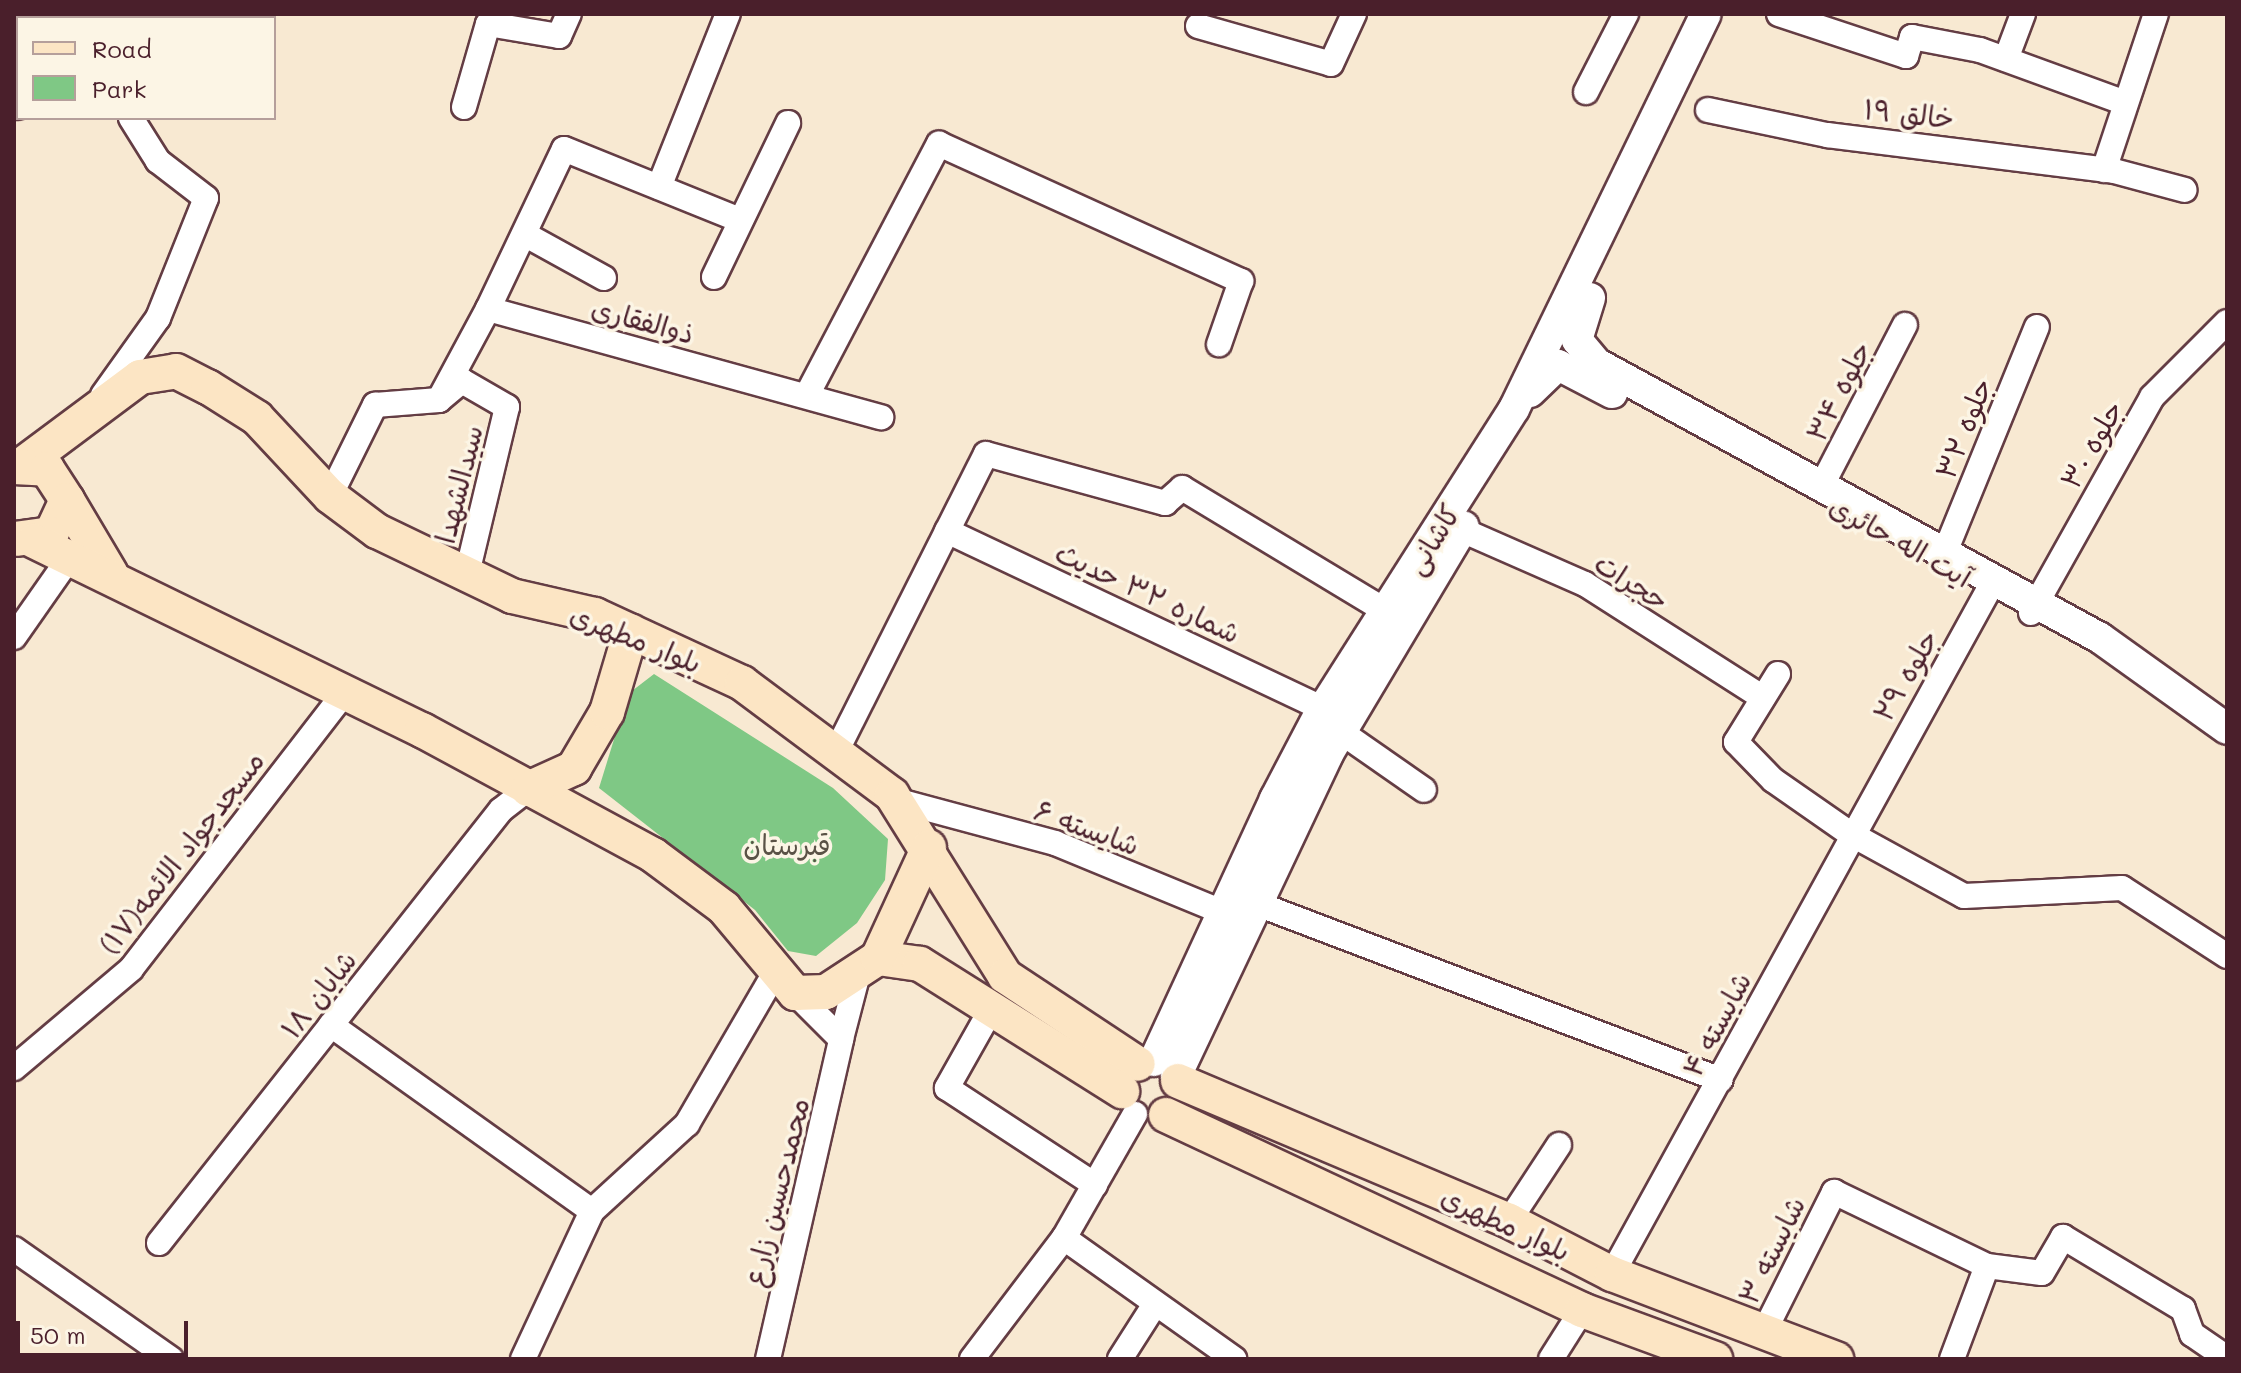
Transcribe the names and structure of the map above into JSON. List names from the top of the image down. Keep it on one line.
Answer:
{"streets":{"main road":["بلوار مطهری"],"street":["خالق ۱۹","ذوالفقاری","جلوه ۳۴","جلوه ۳۲","جلوه ۳۰","سیدالشهدا","کاشانی","آیت اله حائری","حجرات","شماره ۳۲ حدیث","جلوه ۲۹","شایسته ۶","مسجدجواد الائمه(۱۷)","شایان ۱۸","شایسته ۴","محمدحسین زارع","شایسته ۳"]},"crossings":[["جلوه ۳۴","آیت اله حائری"],["جلوه ۳۲","آیت اله حائری"],["جلوه ۳۰","آیت اله حائری"],["سیدالشهدا","بلوار مطهری"],["کاشانی","آیت اله حائری"],["کاشانی","حجرات"],["کاشانی","شماره ۳۲ حدیث"],["کاشانی","بلوار مطهری"],["کاشانی","شایسته ۶"],["آیت اله حائری","جلوه ۲۹"],["بلوار مطهری","شایسته ۶"],["بلوار مطهری","شایسته ۴"],["بلوار مطهری","محمدحسین زارع"],["بلوار مطهری","شایسته ۳"],["جلوه ۲۹","شایسته ۴"]],"parks":["قبرستان"],"legend":["Road","Park"],"scale_bar":"50 m"}
